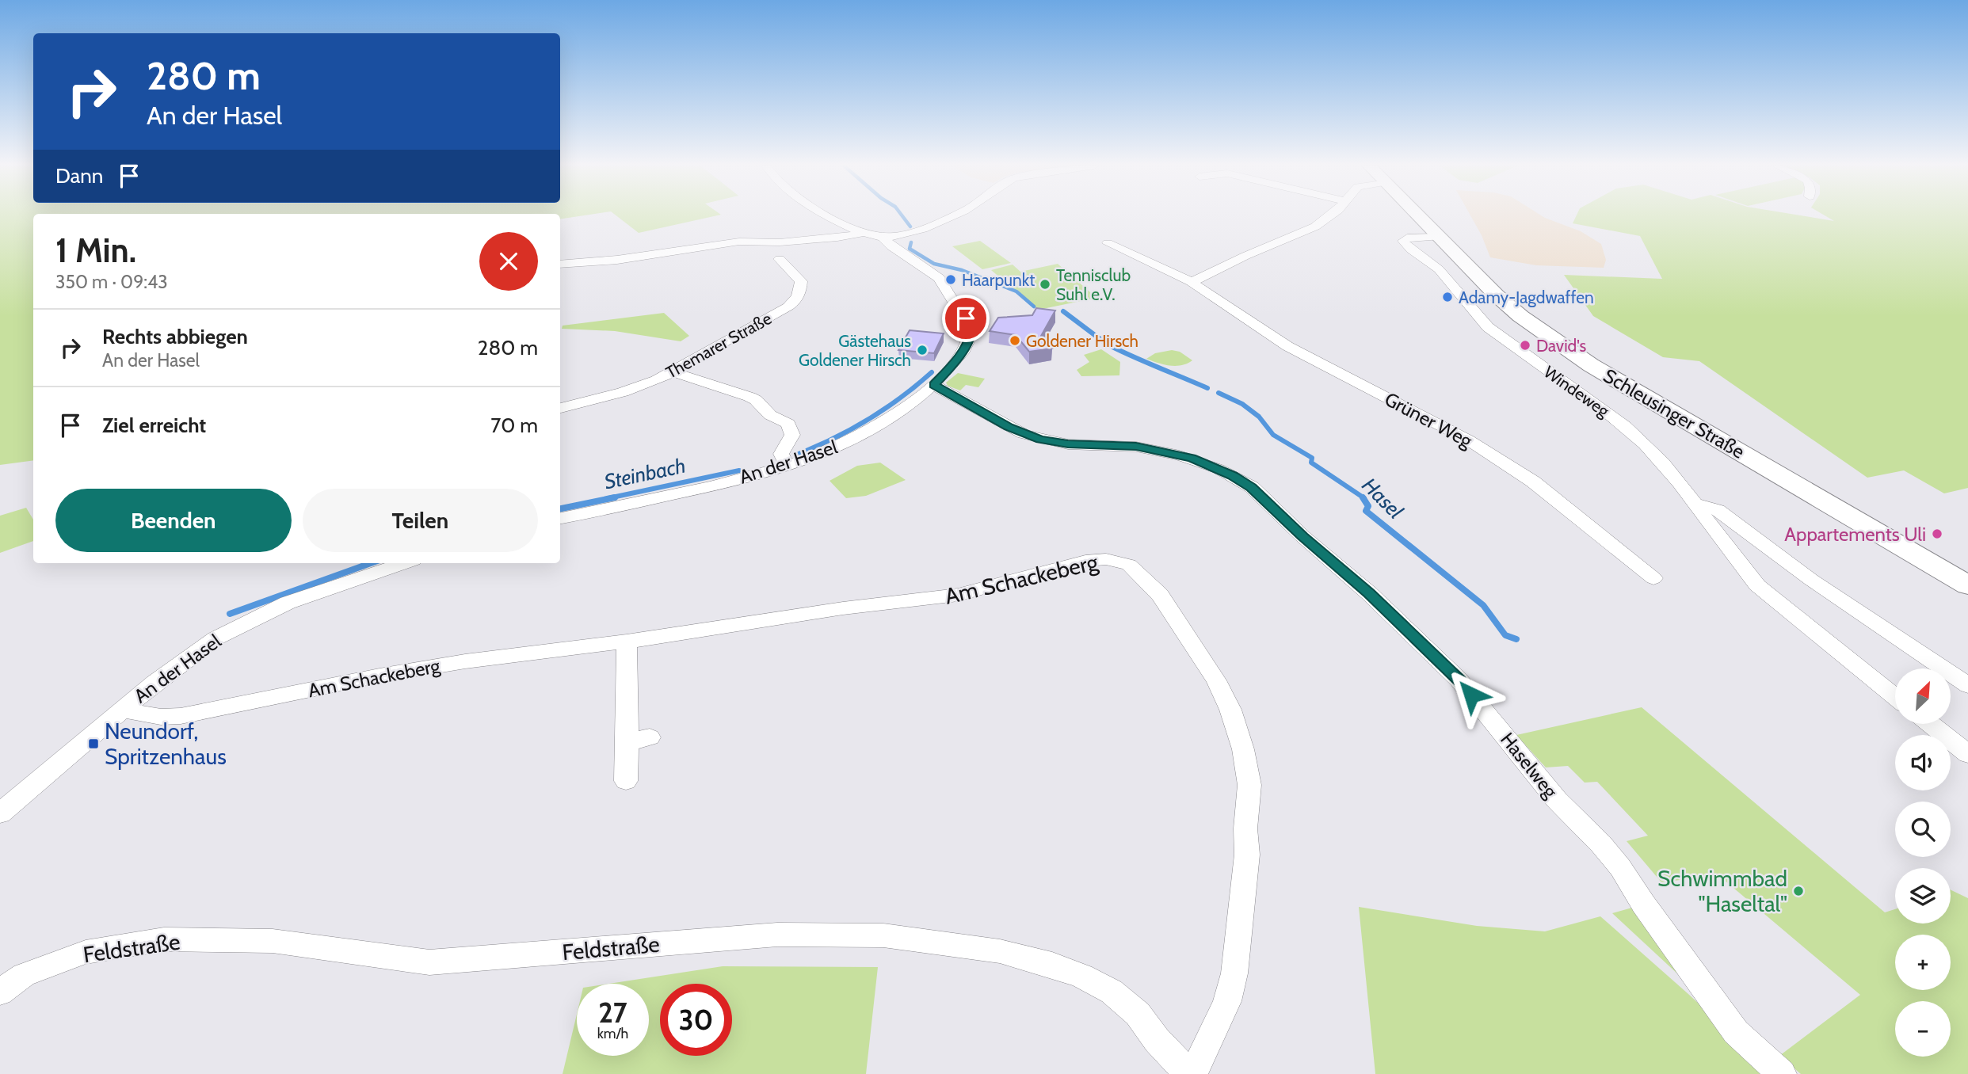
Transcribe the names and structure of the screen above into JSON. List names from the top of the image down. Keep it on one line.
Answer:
{"streets":{"main road":["Schleusinger Straße"],"street":["Themarer Straße","Windeweg","Grüner Weg","An der Hasel","Am Schackeberg","Haselweg","Feldstraße"]},"crossings":[["Windeweg","Schleusinger Straße"],["An der Hasel","Am Schackeberg"],["An der Hasel","Haselweg"],["Am Schackeberg","Feldstraße"]],"water":["Steinbach","Hasel"],"places":{"other":["Haarpunkt","Tennisclub Suhl e.V.","Adamy-Jagdwaffen","Goldener Hirsch","David's","Gästehaus Goldener Hirsch","Appartements Uli","Schwimmbad \"Haseltal\""],"transit":["Neundorf, Spritzenhaus"]},"north":"top right","page":{"turn":["280 m","An der Hasel"],"then":"Dann","heading":["1 Min.","350 m · 09:43"],"list":[{"name":"Rechts abbiegen","note":"An der Hasel","value":"280 m"},{"name":"Ziel erreicht","value":"70 m"}],"buttons":["Beenden","Teilen"],"map_buttons":["+","−"],"speed":"27 km/h","limit":"30"}}
